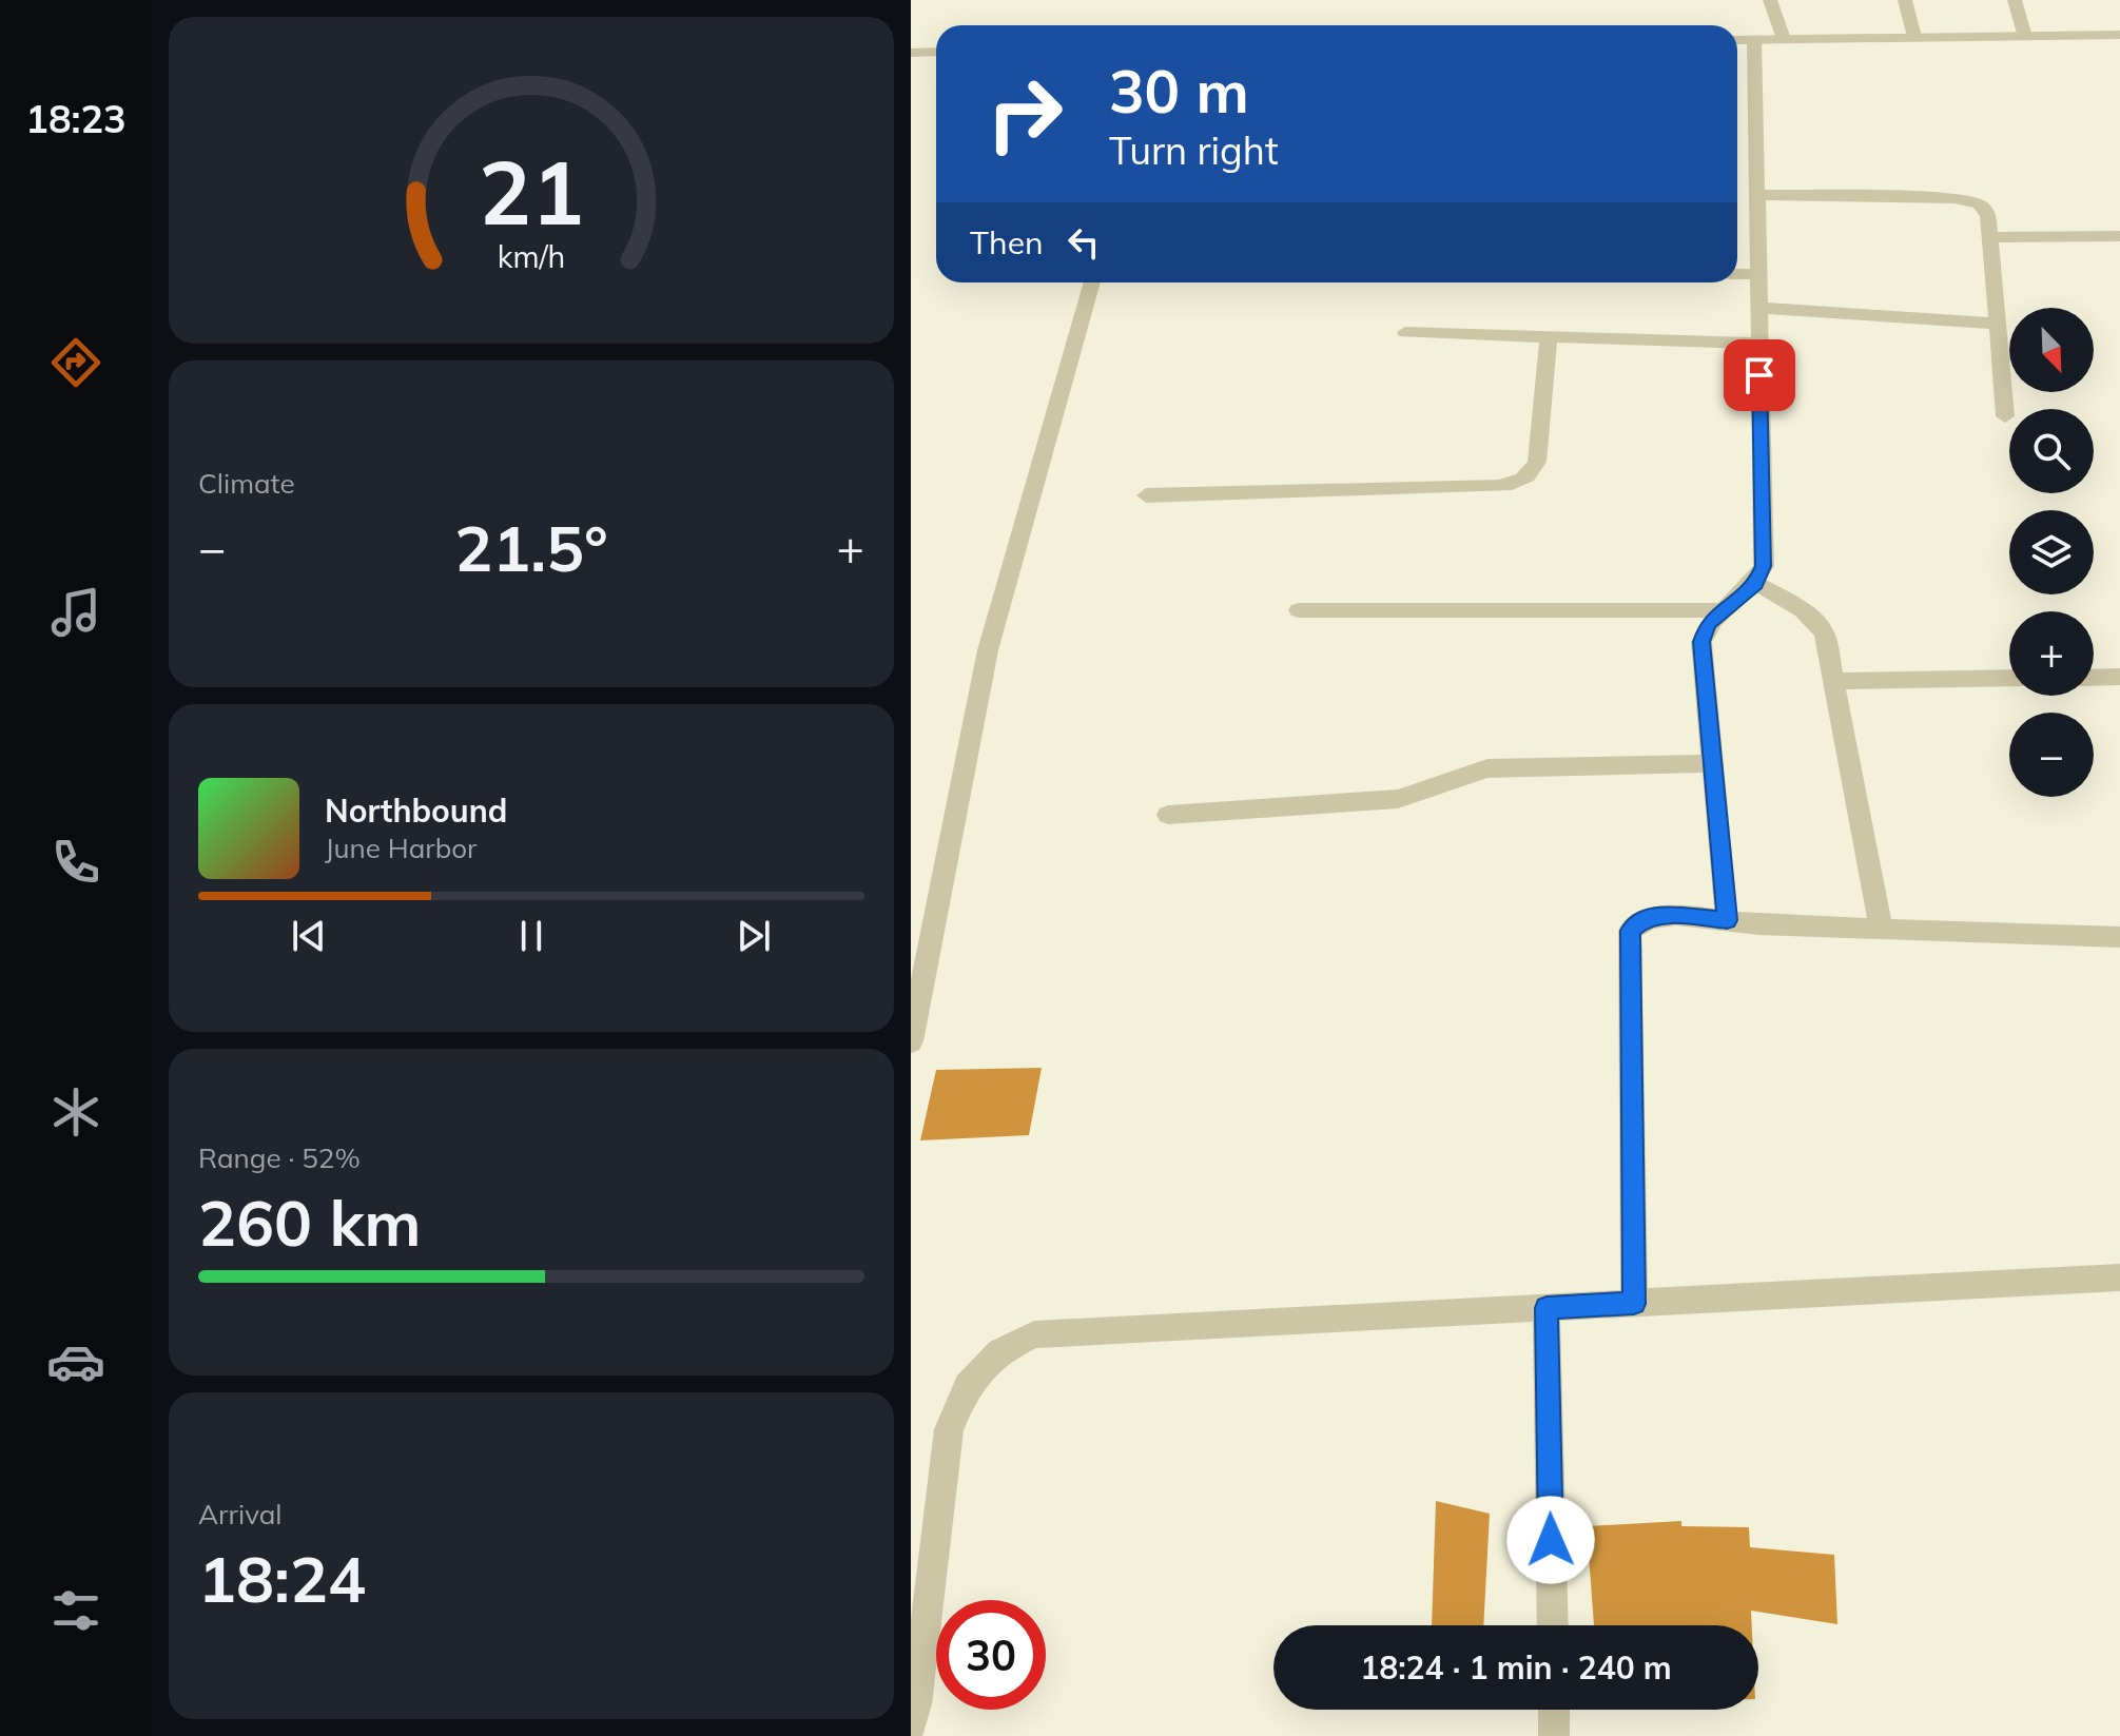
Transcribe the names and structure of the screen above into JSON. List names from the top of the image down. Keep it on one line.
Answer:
{"north":"bottom right","page":{"tabs":"18:23","turn":["30 m","Turn right"],"then":"Then","map_buttons":["+","−"],"tile":["Climate",["Range · 52%","260 km"],["Arrival","18:24"]],"heat":["−","21.5°","+"],"song":["Northbound","June Harbor"],"limit":"30","trip":"18:24 · 1 min · 240 m","gauge":["21","km/h"]}}
